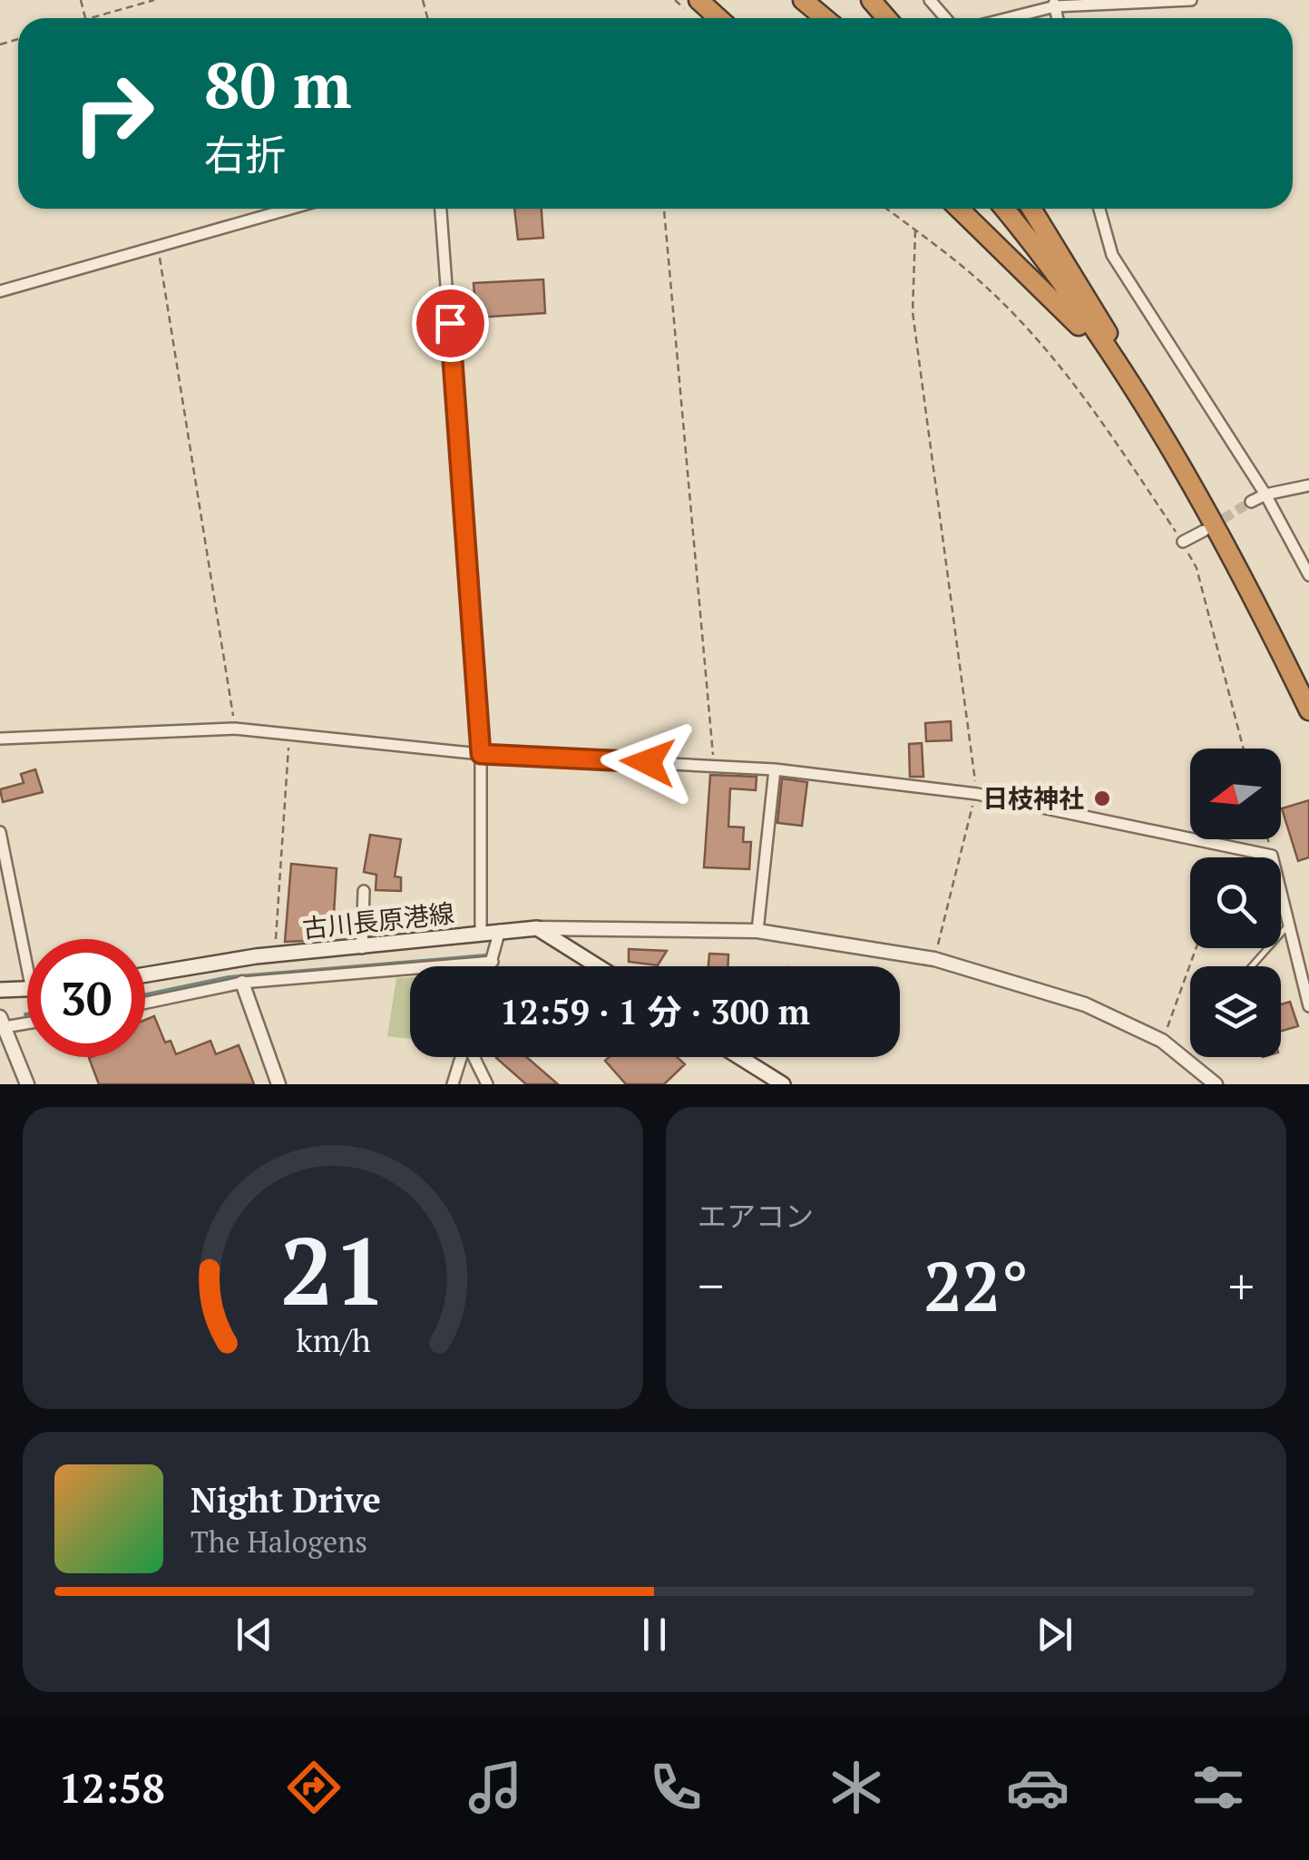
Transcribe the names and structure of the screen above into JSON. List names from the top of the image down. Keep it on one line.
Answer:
{"streets":{"main road":["古川長原港線"]},"places":["日枝神社"],"north":"left","page":{"turn":["80 m","右折"],"limit":"30","trip":"12:59 · 1 分 · 300 m","tile":"エアコン","heat":["−","22°","+"],"song":["Night Drive","The Halogens"],"tabs":"12:58","gauge":["21","km/h"]}}
